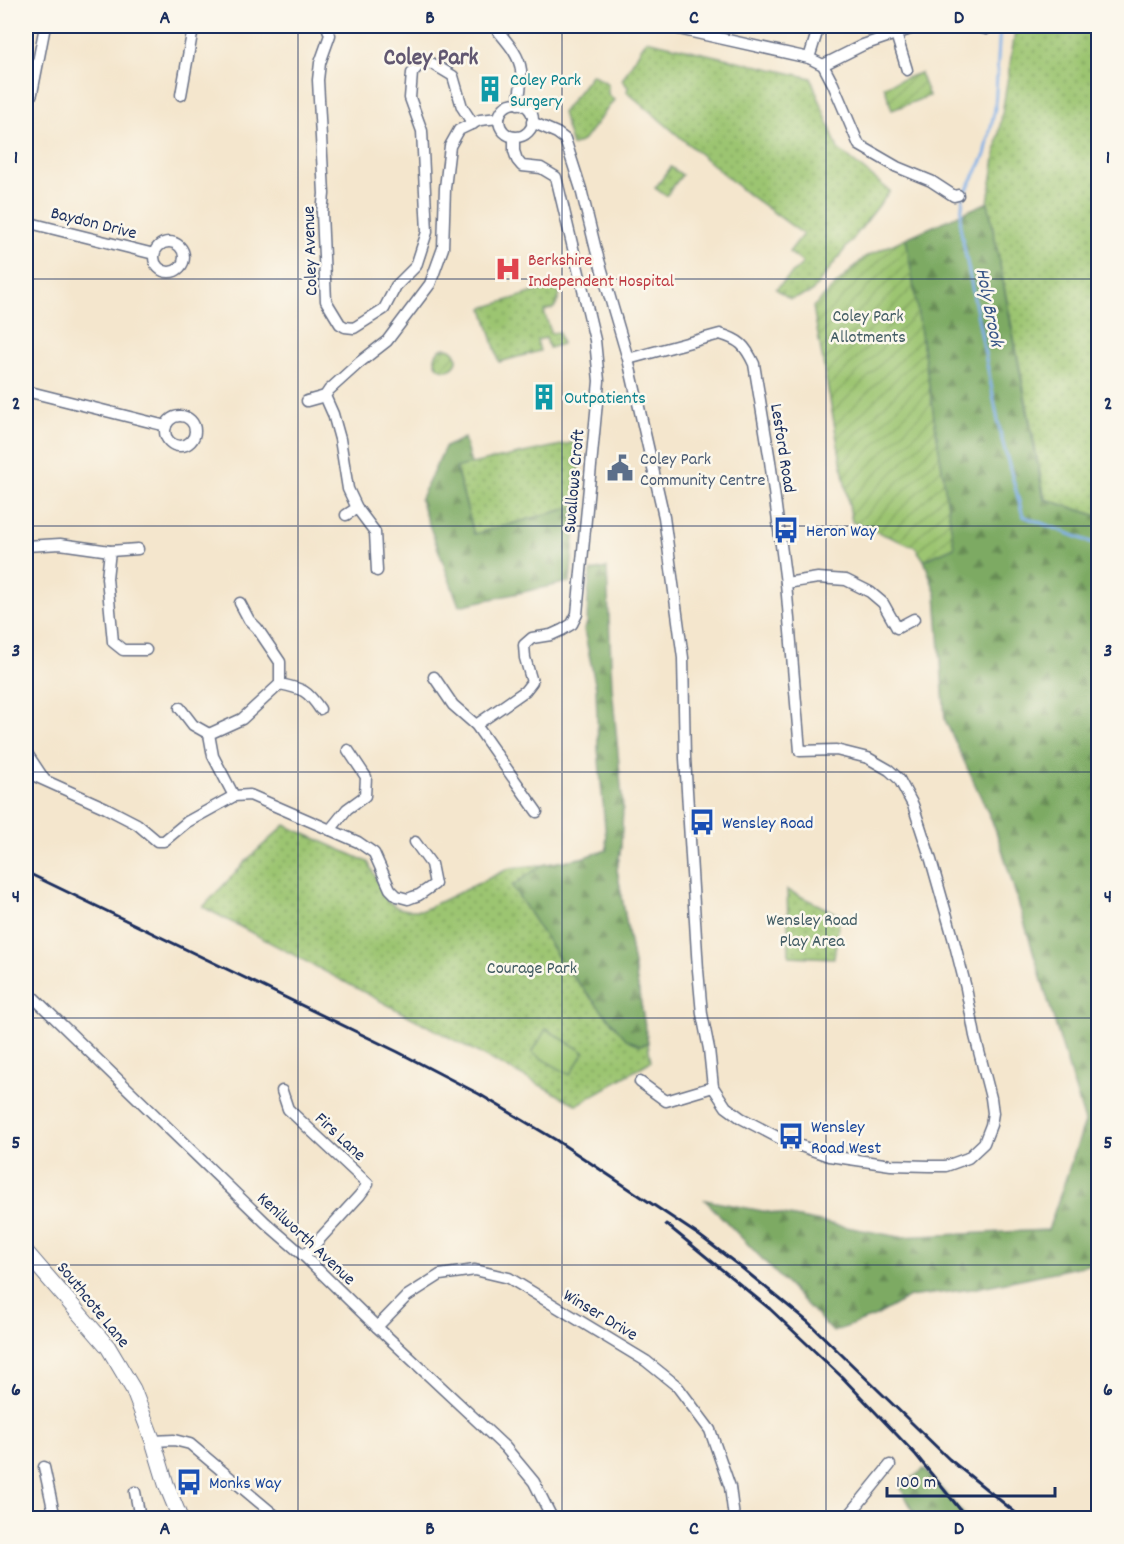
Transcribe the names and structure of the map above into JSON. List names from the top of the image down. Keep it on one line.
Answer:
{"streets":{"street":["Baydon Drive","Coley Avenue","Lesford Road","Swallows Croft","Firs Lane","Kenilworth Avenue","Southcote Lane","Winser Drive"]},"crossings":[["Firs Lane","Kenilworth Avenue"],["Kenilworth Avenue","Winser Drive"]],"districts":["Coley Park"],"water":["Holy Brook"],"parks":["Coley Park Allotments","Wensley Road Play Area","Courage Park"],"places":{"building":["Coley Park Surgery","Outpatients"],"hospital":["Berkshire Independent Hospital"],"public building":["Coley Park Community Centre"],"bus stop":["Heron Way","Wensley Road","Wensley Road West","Monks Way"]},"scale_bar":"100 m","grid":{"columns":["A","B","C","D"],"rows":["1","2","3","4","5","6"]}}
